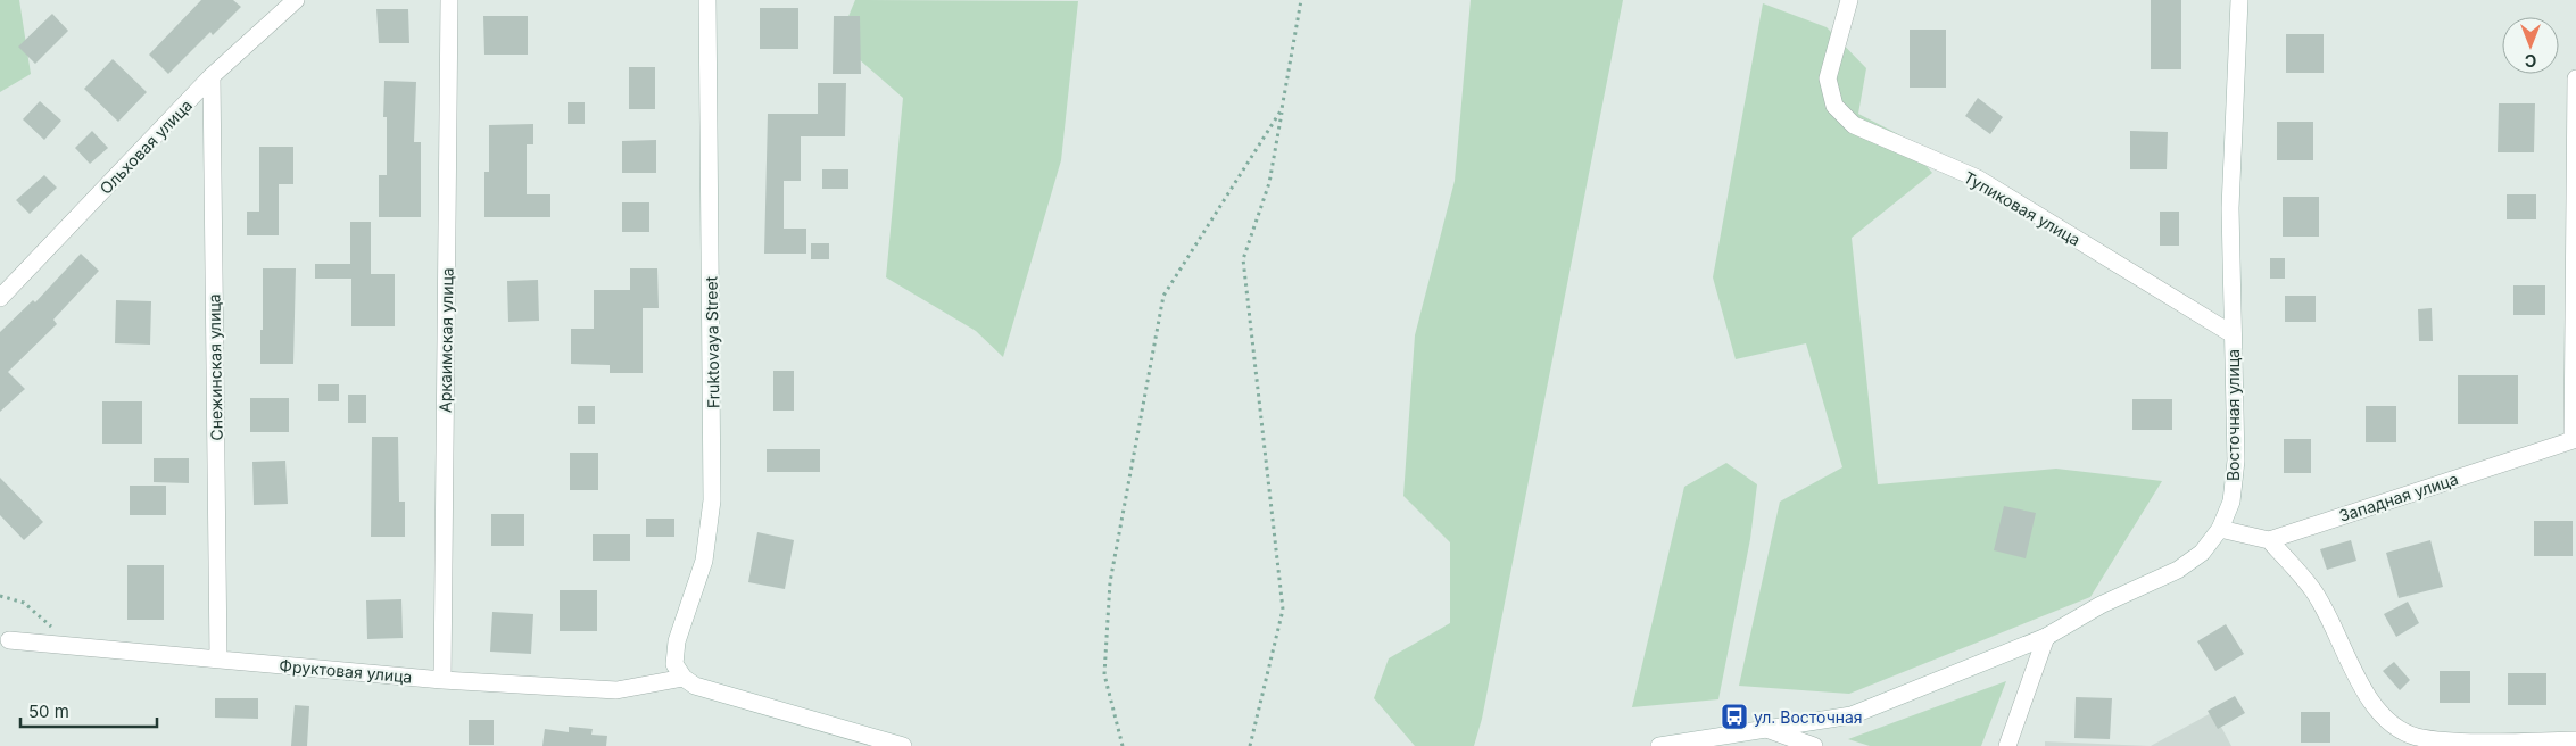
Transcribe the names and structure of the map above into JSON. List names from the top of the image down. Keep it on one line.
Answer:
{"streets":{"street":["Ольховая улица","Тупиковая улица","Аркаимская улица","Fruktovaya Street","Снежинская улица","Восточная улица","Западная улица","Фруктовая улица"]},"crossings":[["Ольховая улица","Снежинская улица"],["Тупиковая улица","Восточная улица"],["Аркаимская улица","Фруктовая улица"],["Fruktovaya Street","Фруктовая улица"],["Снежинская улица","Фруктовая улица"]],"places":{"bus stop":["ул. Восточная"]},"scale_bar":"50 m","north":"bottom"}
